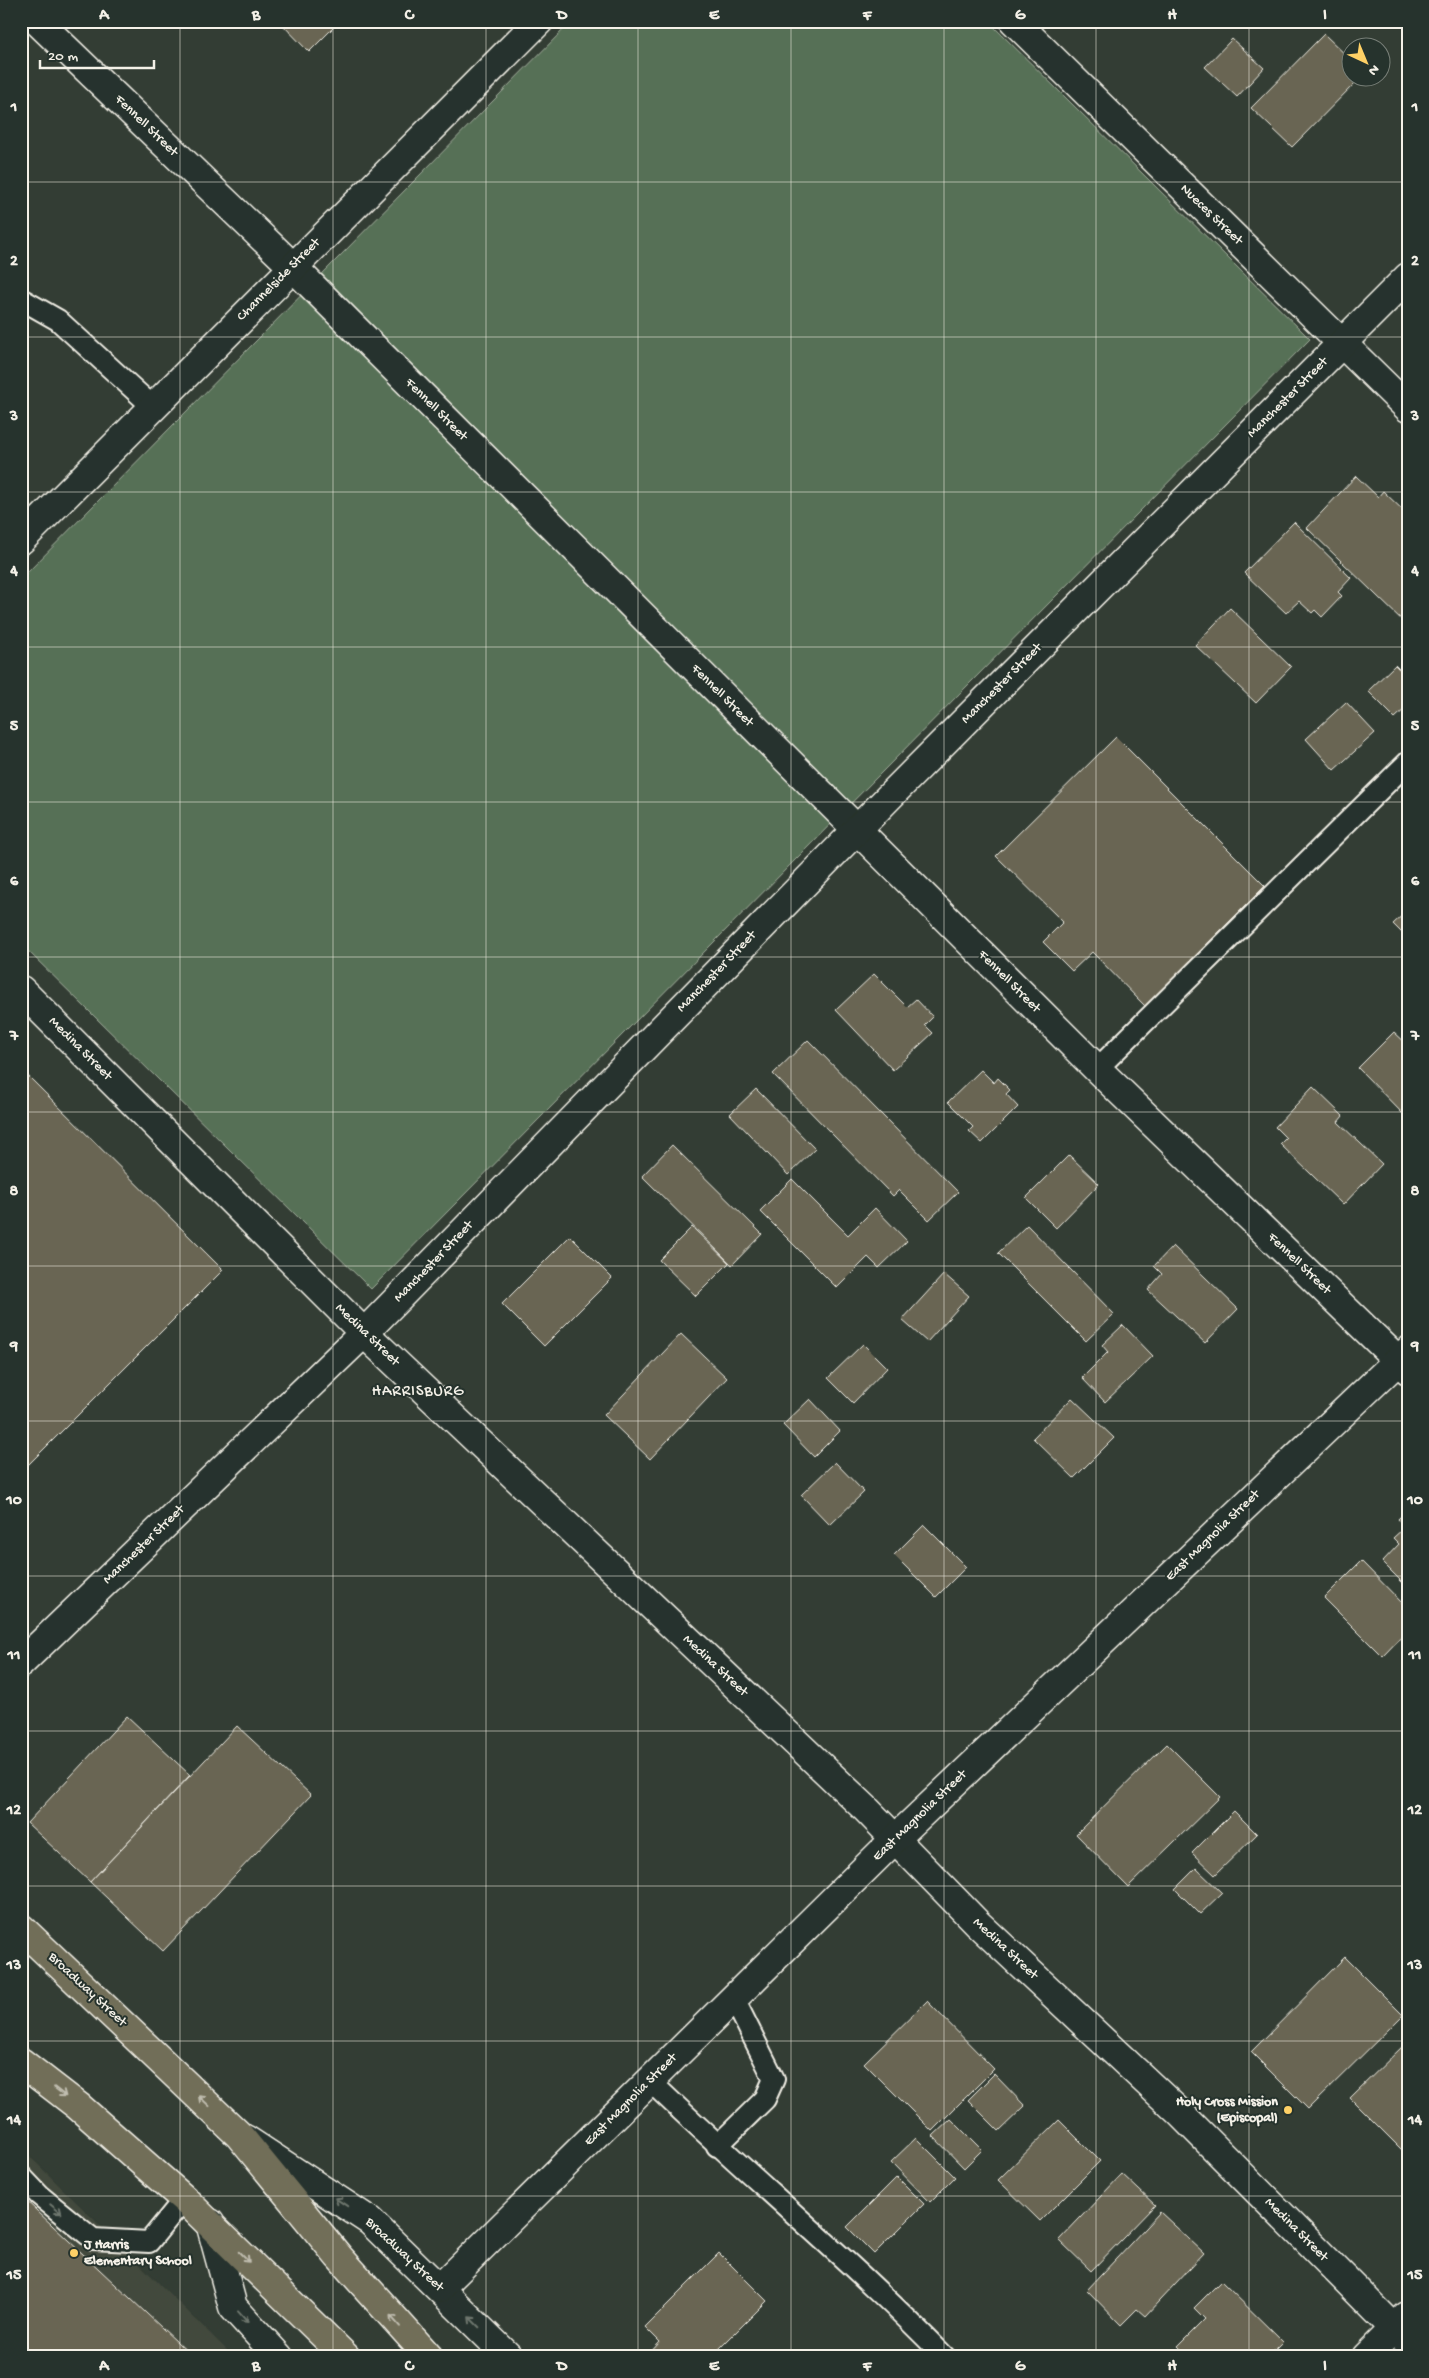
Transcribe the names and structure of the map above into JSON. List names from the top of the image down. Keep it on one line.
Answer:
{"streets":{"main road":["Broadway Street"],"street":["Fennell Street","Nueces Street","Channelside Street","Manchester Street","Medina Street","East Magnolia Street"]},"crossings":[["Fennell Street","Channelside Street"],["Fennell Street","Manchester Street"],["Fennell Street","East Magnolia Street"],["Nueces Street","Manchester Street"],["Manchester Street","Medina Street"],["Medina Street","East Magnolia Street"],["East Magnolia Street","Broadway Street"]],"districts":["HARRISBURG"],"places":["Holy Cross Mission (Episcopal)","J Harris Elementary School"],"scale_bar":"20 m","north":"bottom right","grid":{"columns":["A","B","C","D","E","F","G","H","I"],"rows":["1","2","3","4","5","6","7","8","9","10","11","12","13","14","15"]}}
